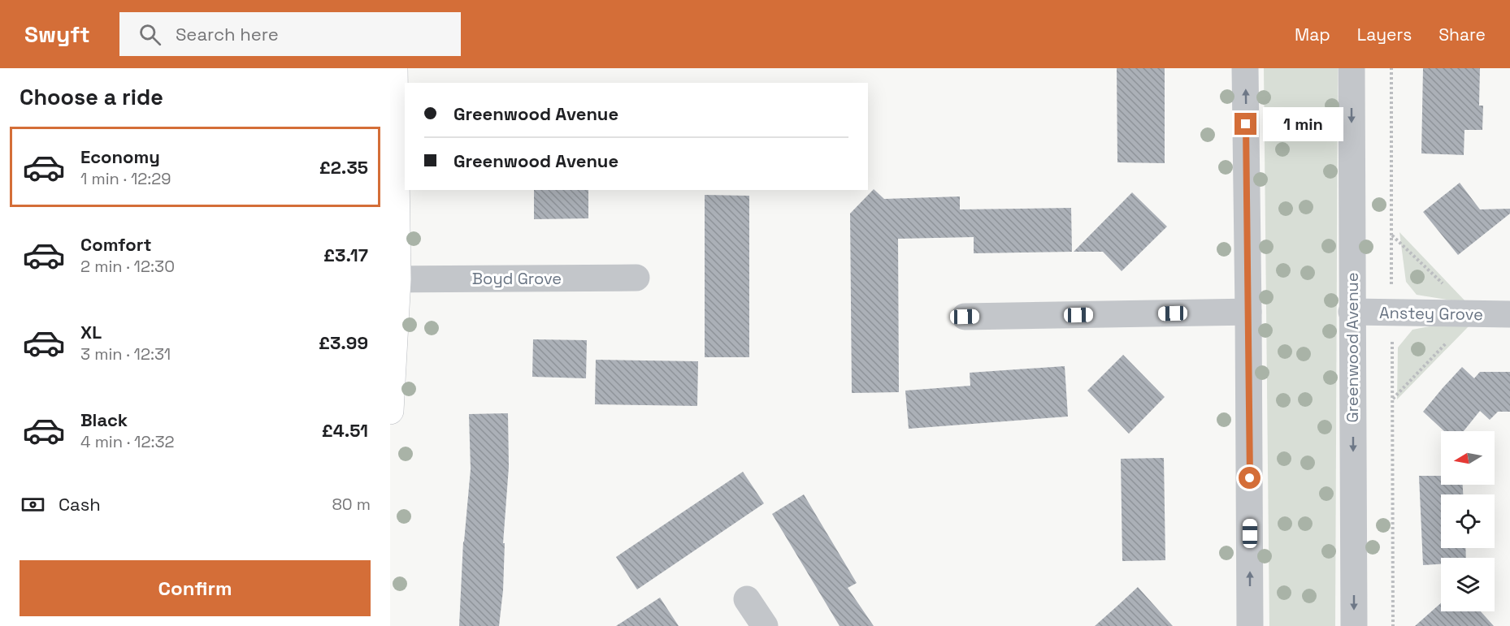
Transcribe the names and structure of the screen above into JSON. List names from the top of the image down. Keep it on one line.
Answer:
{"streets":{"street":["Boyd Grove","Anstey Grove","Greenwood Avenue"]},"crossings":[["Anstey Grove","Greenwood Avenue"]],"north":"left","page":{"header":"Swyft","search":"Search here","nav":["Map","Layers","Share"],"heading":"Choose a ride","banner":["Greenwood Avenue","Greenwood Avenue"],"bubble":"1 min","list":[{"name":"Economy","note":"1 min · 12:29","value":"£2.35"},{"name":"Comfort","note":"2 min · 12:30","value":"£3.17"},{"name":"XL","note":"3 min · 12:31","value":"£3.99"},{"name":"Black","note":"4 min · 12:32","value":"£4.51"}],"pay":["Cash","80 m"],"buttons":"Confirm"}}
